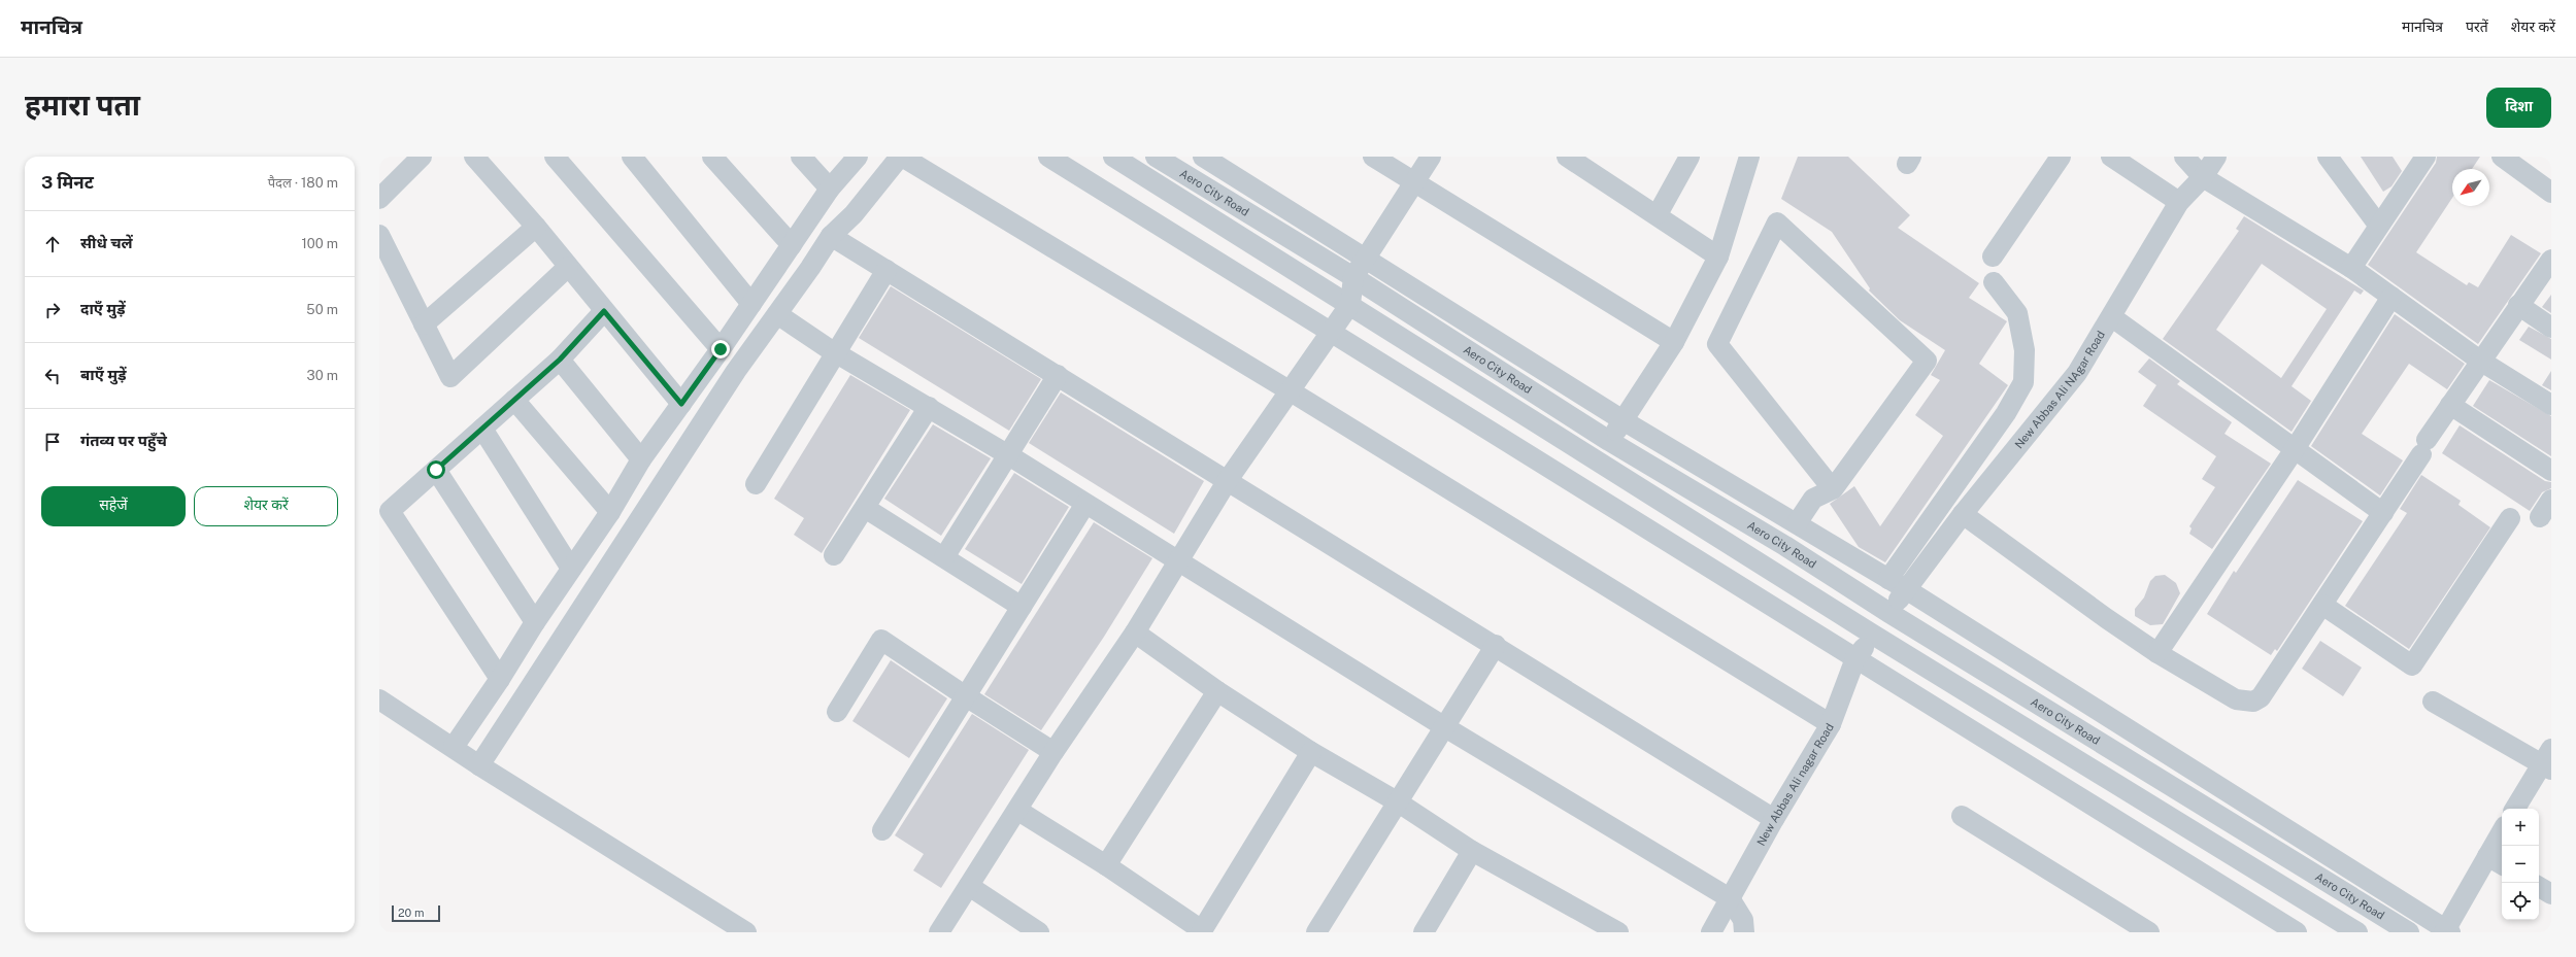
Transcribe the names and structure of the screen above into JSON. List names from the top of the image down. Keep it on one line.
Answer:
{"streets":{"street":["Aero City Road","New Abbas Ali NAgar Road","New Abbas Ali nagar Road"]},"crossings":[["Aero City Road","New Abbas Ali NAgar Road"],["Aero City Road","New Abbas Ali nagar Road"],["New Abbas Ali NAgar Road","New Abbas Ali nagar Road"]],"scale_bar":"20 m","north":"bottom left","page":{"header":"मानचित्र","nav":["मानचित्र","परतें","शेयर करें"],"title":"हमारा पता","buttons":["दिशा",["सहेजें","शेयर करें"]],"heading":["3 मिनट","पैदल · 180 m"],"list":[["सीधे चलें","100 m"],["दाएँ मुड़ें","50 m"],["बाएँ मुड़ें","30 m"],"गंतव्य पर पहुँचे"],"map_buttons":["+","−"],"scale":"20 m"}}
